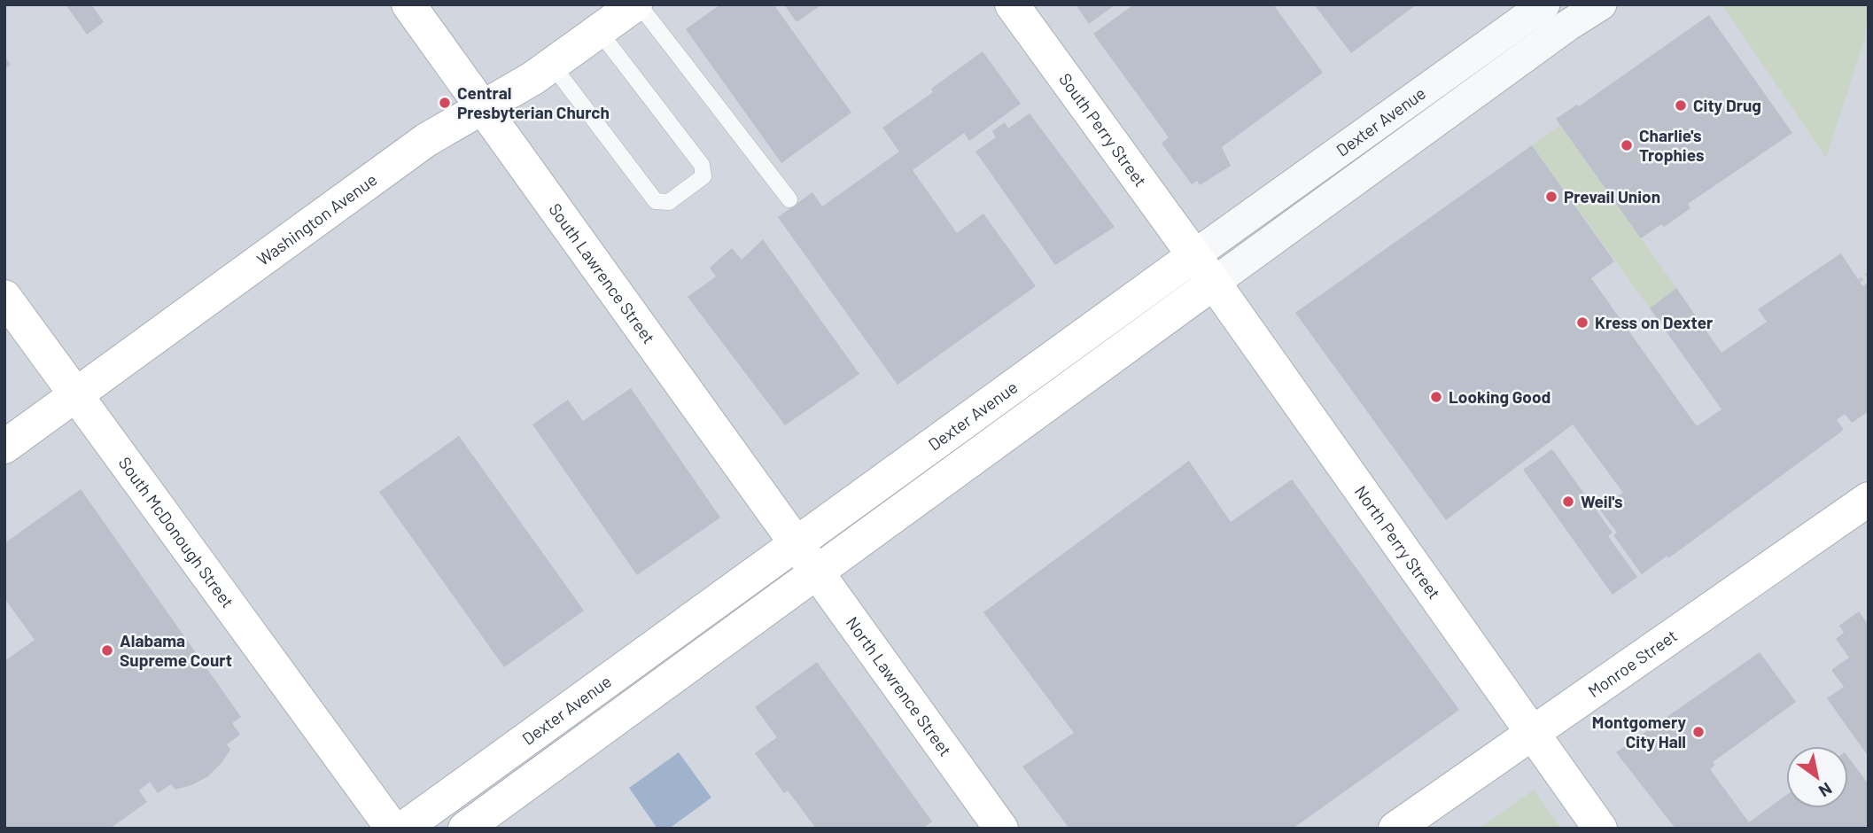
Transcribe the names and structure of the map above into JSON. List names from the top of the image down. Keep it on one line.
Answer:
{"streets":{"street":["Dexter Avenue","South Perry Street","Washington Avenue","South Lawrence Street","South McDonough Street","North Perry Street","Monroe Street","North Lawrence Street"]},"crossings":[["Dexter Avenue","South Perry Street"],["Dexter Avenue","South Lawrence Street"],["Dexter Avenue","North Perry Street"],["Dexter Avenue","North Lawrence Street"],["South Perry Street","North Perry Street"],["Washington Avenue","South Lawrence Street"],["Washington Avenue","South McDonough Street"],["South Lawrence Street","North Lawrence Street"],["North Perry Street","Monroe Street"]],"places":["Central Presbyterian Church","City Drug","Charlie's Trophies","Prevail Union","Kress on Dexter","Looking Good","Weil's","Alabama Supreme Court","Montgomery City Hall"],"north":"bottom right"}
